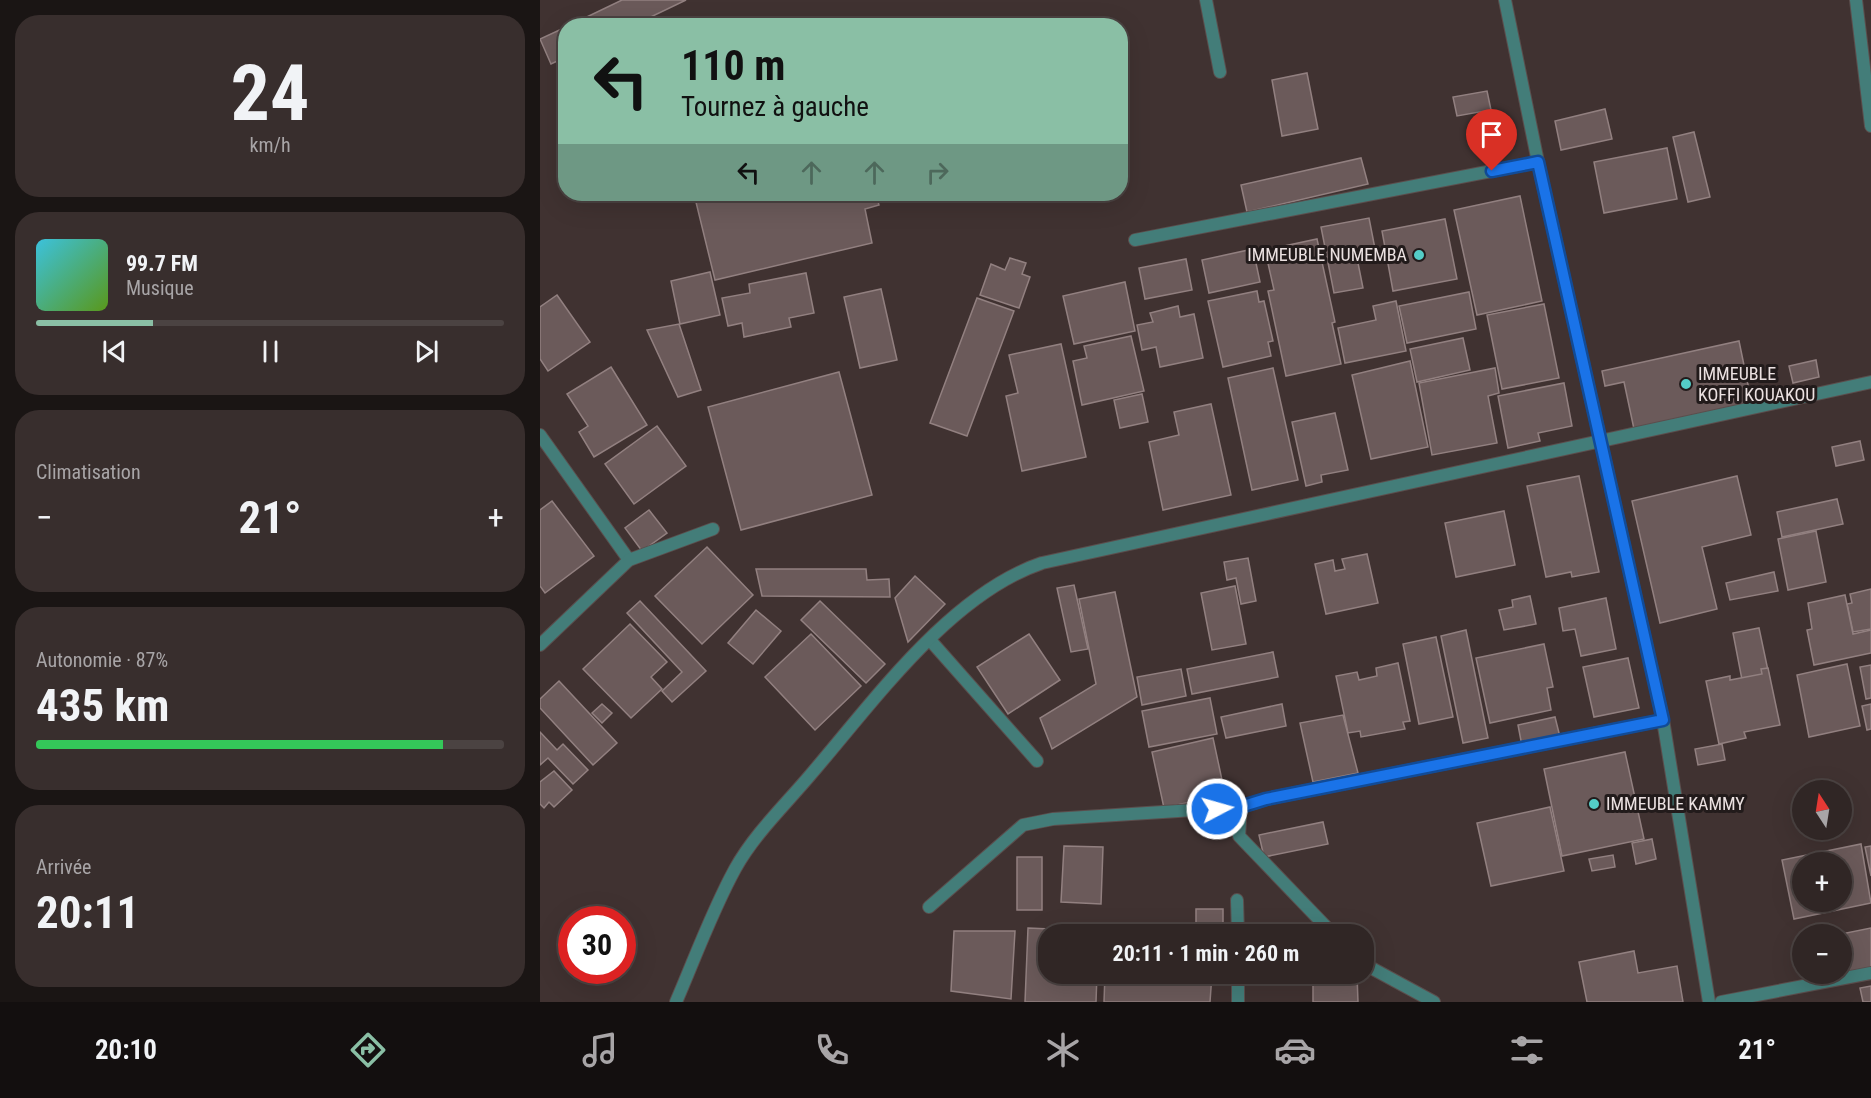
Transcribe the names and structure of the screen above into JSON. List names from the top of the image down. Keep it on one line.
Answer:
{"places":["IMMEUBLE NUMEMBA","IMMEUBLE KOFFI KOUAKOU","IMMEUBLE KAMMY"],"north":"top","page":{"tile":[["24","km/h"],"Climatisation",["Autonomie · 87%","435 km"],["Arrivée","20:11"]],"turn":["110 m","Tournez à gauche"],"song":["99.7 FM","Musique"],"heat":["−","21°","+"],"map_buttons":["+","−"],"limit":"30","trip":"20:11 · 1 min · 260 m","tabs":["20:10","21°"]}}
